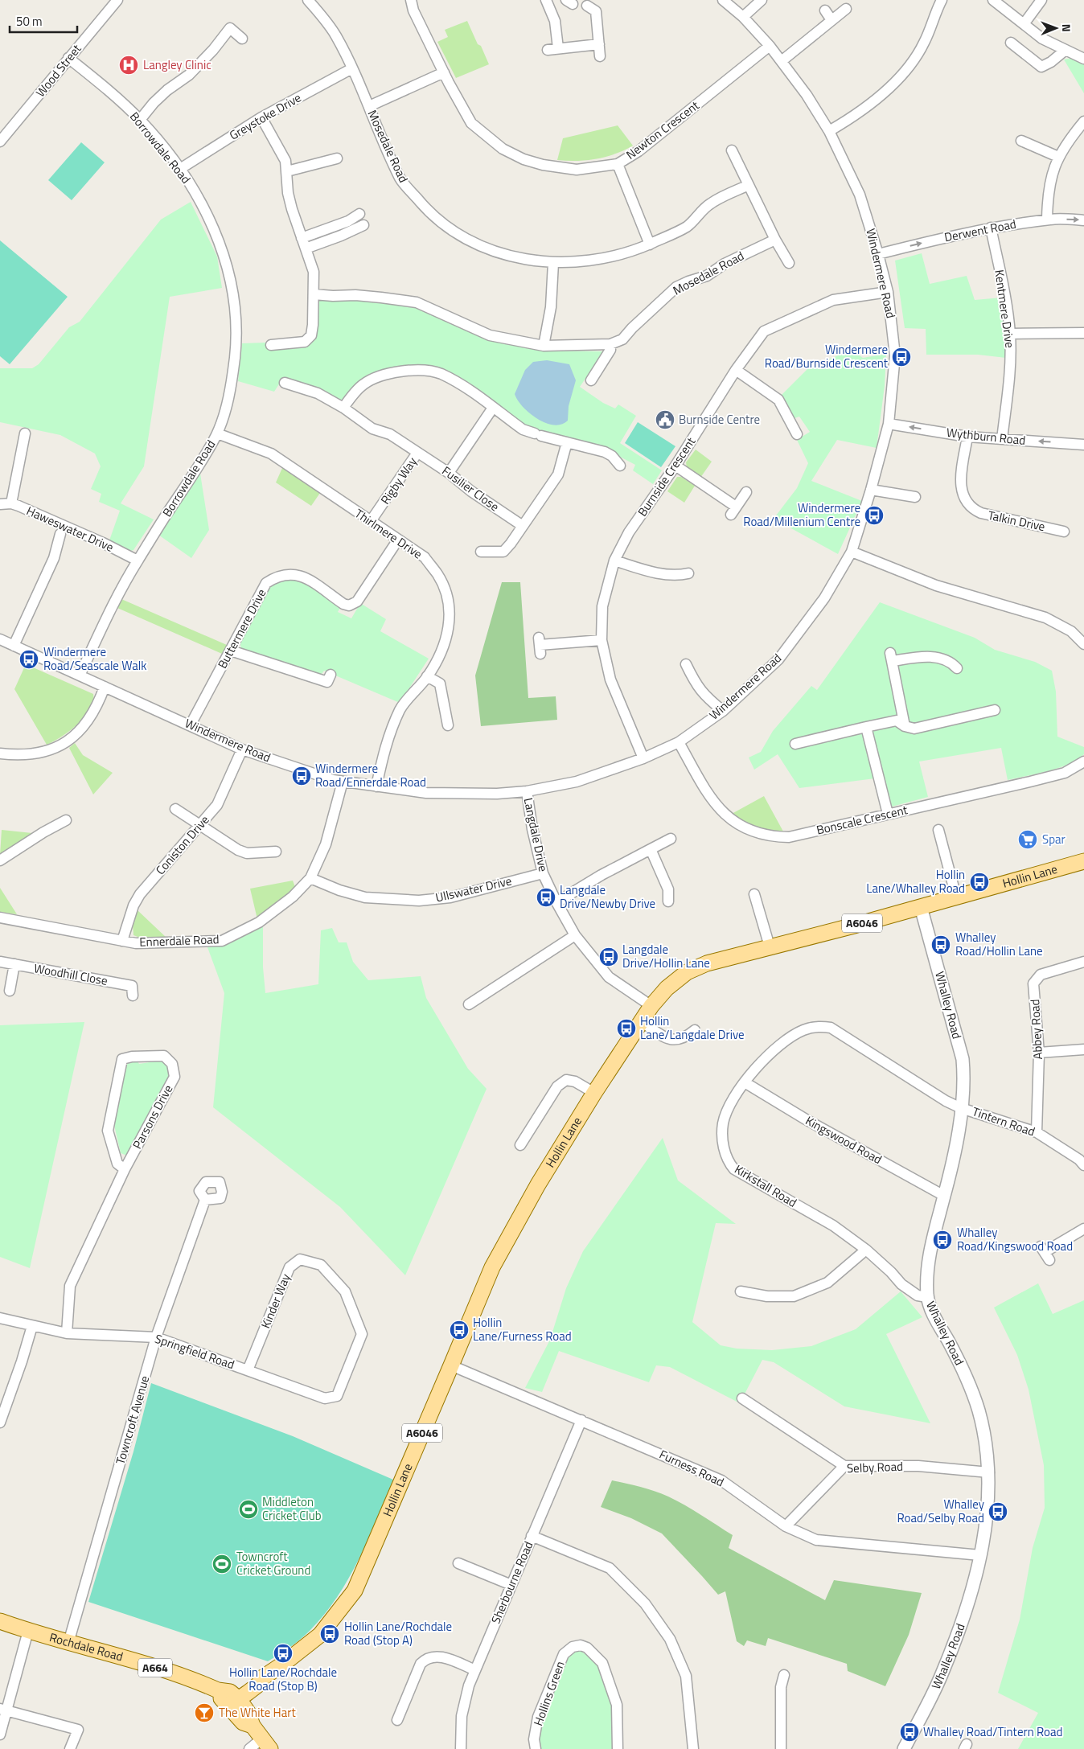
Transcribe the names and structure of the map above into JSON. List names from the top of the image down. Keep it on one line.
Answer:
{"streets":{"main road":["Hollin Lane","A6046","Rochdale Road","A664"],"street":["Wood Street","Greystoke Drive","Newton Crescent","Mosedale Road","Borrowdale Road","Derwent Road","Windermere Road","Kentmere Drive","Wythburn Road","Burnside Crescent","Rigby Way","Fusilier Close","Talkin Drive","Haweswater Drive","Thirlmere Drive","Buttermere Drive","Bonscale Crescent","Langdale Drive","Coniston Drive","Ullswater Drive","Ennerdale Road","Woodhill Close","Whalley Road","Abbey Road","Parsons Drive","Tintern Road","Kingswood Road","Kirkstall Road","Kinder Way","Springfield Road","Towncroft Avenue","Selby Road","Furness Road","Sherbourne Road","Hollins Green"]},"crossings":[["Wood Street","Borrowdale Road"],["Greystoke Drive","Mosedale Road"],["Greystoke Drive","Borrowdale Road"],["Newton Crescent","Windermere Road"],["Borrowdale Road","Windermere Road"],["Borrowdale Road","Haweswater Drive"],["Borrowdale Road","Thirlmere Drive"],["Derwent Road","Windermere Road"],["Derwent Road","Kentmere Drive"],["Windermere Road","Wythburn Road"],["Windermere Road","Burnside Crescent"],["Windermere Road","Thirlmere Drive"],["Windermere Road","Buttermere Drive"],["Windermere Road","Bonscale Crescent"],["Windermere Road","Langdale Drive"],["Windermere Road","Coniston Drive"],["Windermere Road","Ennerdale Road"],["Kentmere Drive","Wythburn Road"],["Wythburn Road","Talkin Drive"],["Rigby Way","Fusilier Close"],["Rigby Way","Thirlmere Drive"],["Thirlmere Drive","Buttermere Drive"],["Langdale Drive","Hollin Lane"],["Langdale Drive","Ullswater Drive"],["Coniston Drive","Ennerdale Road"],["Hollin Lane","Whalley Road"],["Hollin Lane","Furness Road"],["Hollin Lane","Rochdale Road"],["Ullswater Drive","Ennerdale Road"],["Whalley Road","Tintern Road"],["Whalley Road","Kingswood Road"],["Whalley Road","Kirkstall Road"],["Whalley Road","Selby Road"],["Whalley Road","Furness Road"],["Abbey Road","Tintern Road"],["Parsons Drive","Springfield Road"],["Tintern Road","Kirkstall Road"],["Kingswood Road","Kirkstall Road"],["Kinder Way","Springfield Road"],["Springfield Road","Towncroft Avenue"],["Towncroft Avenue","Rochdale Road"],["Selby Road","Furness Road"],["Furness Road","Sherbourne Road"]],"one_way":["Derwent Road","Wythburn Road"],"places":{"hospital":["Langley Clinic"],"bus stop":["Windermere Road/Burnside Crescent","Windermere Road/Millenium Centre","Windermere Road/Seascale Walk","Windermere Road/Ennerdale Road","Hollin Lane/Whalley Road","Langdale Drive/Newby Drive","Whalley Road/Hollin Lane","Langdale Drive/Hollin Lane","Hollin Lane/Langdale Drive","Whalley Road/Kingswood Road","Hollin Lane/Furness Road","Whalley Road/Selby Road","Hollin Lane/Rochdale Road (Stop A)","Hollin Lane/Rochdale Road (Stop B)","Whalley Road/Tintern Road"],"public building":["Burnside Centre"],"supermarket":["Spar"],"sports":["Middleton Cricket Club","Towncroft Cricket Ground"],"bar":["The White Hart"]},"scale_bar":"50 m","north":"right"}
